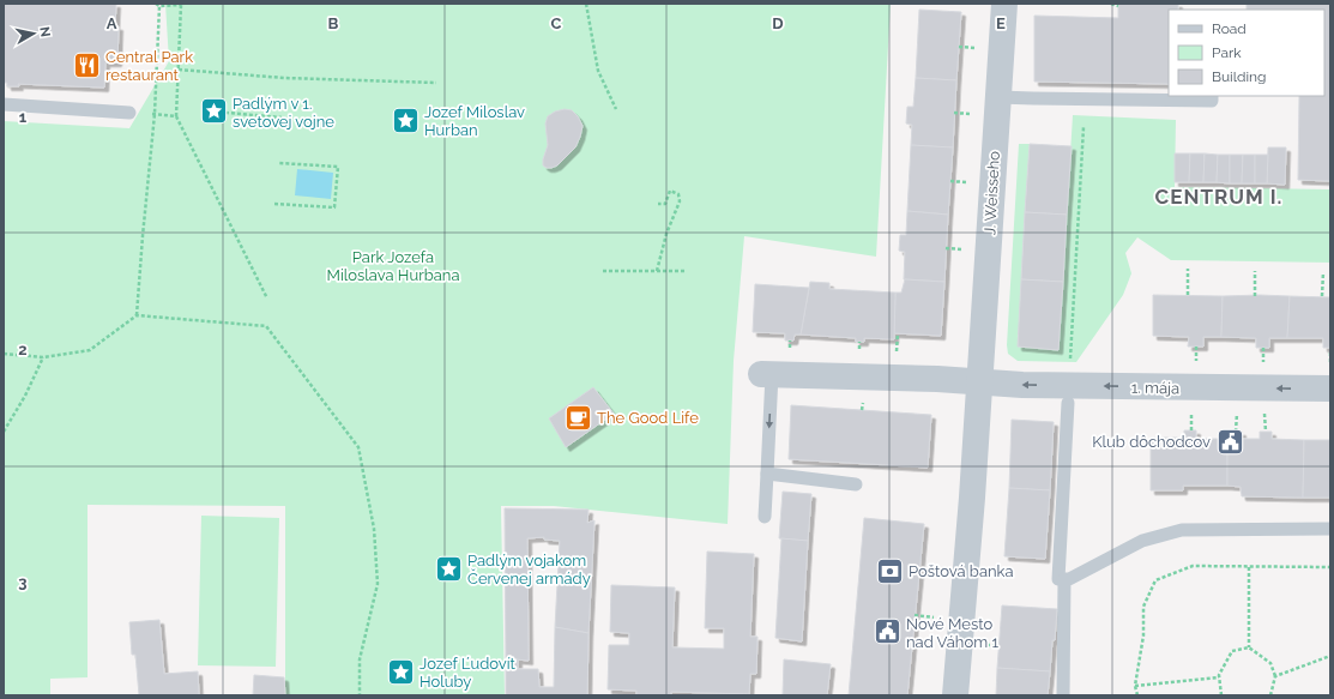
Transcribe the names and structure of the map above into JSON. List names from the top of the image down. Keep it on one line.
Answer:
{"streets":{"street":["J. Weisseho","1. mája"]},"crossings":[["J. Weisseho","1. mája"]],"one_way":["1. mája"],"districts":["CENTRUM I."],"parks":["Park Jozefa Miloslava Hurbana"],"places":{"restaurant":["Central Park restaurant"],"place":["Padlým v 1. svetovej vojne","Jozef Miloslav Hurban","Padlým vojakom Červenej armády","Jozef Ľudovít Holuby"],"cafe":["The Good Life"],"public building":["Klub dôchodcov","Nové Mesto nad Váhom 1"],"bank":["Poštová banka"]},"legend":["Road","Park","Building"],"north":"right","grid":{"columns":["A","B","C","D","E"],"rows":["1","2","3"]}}
